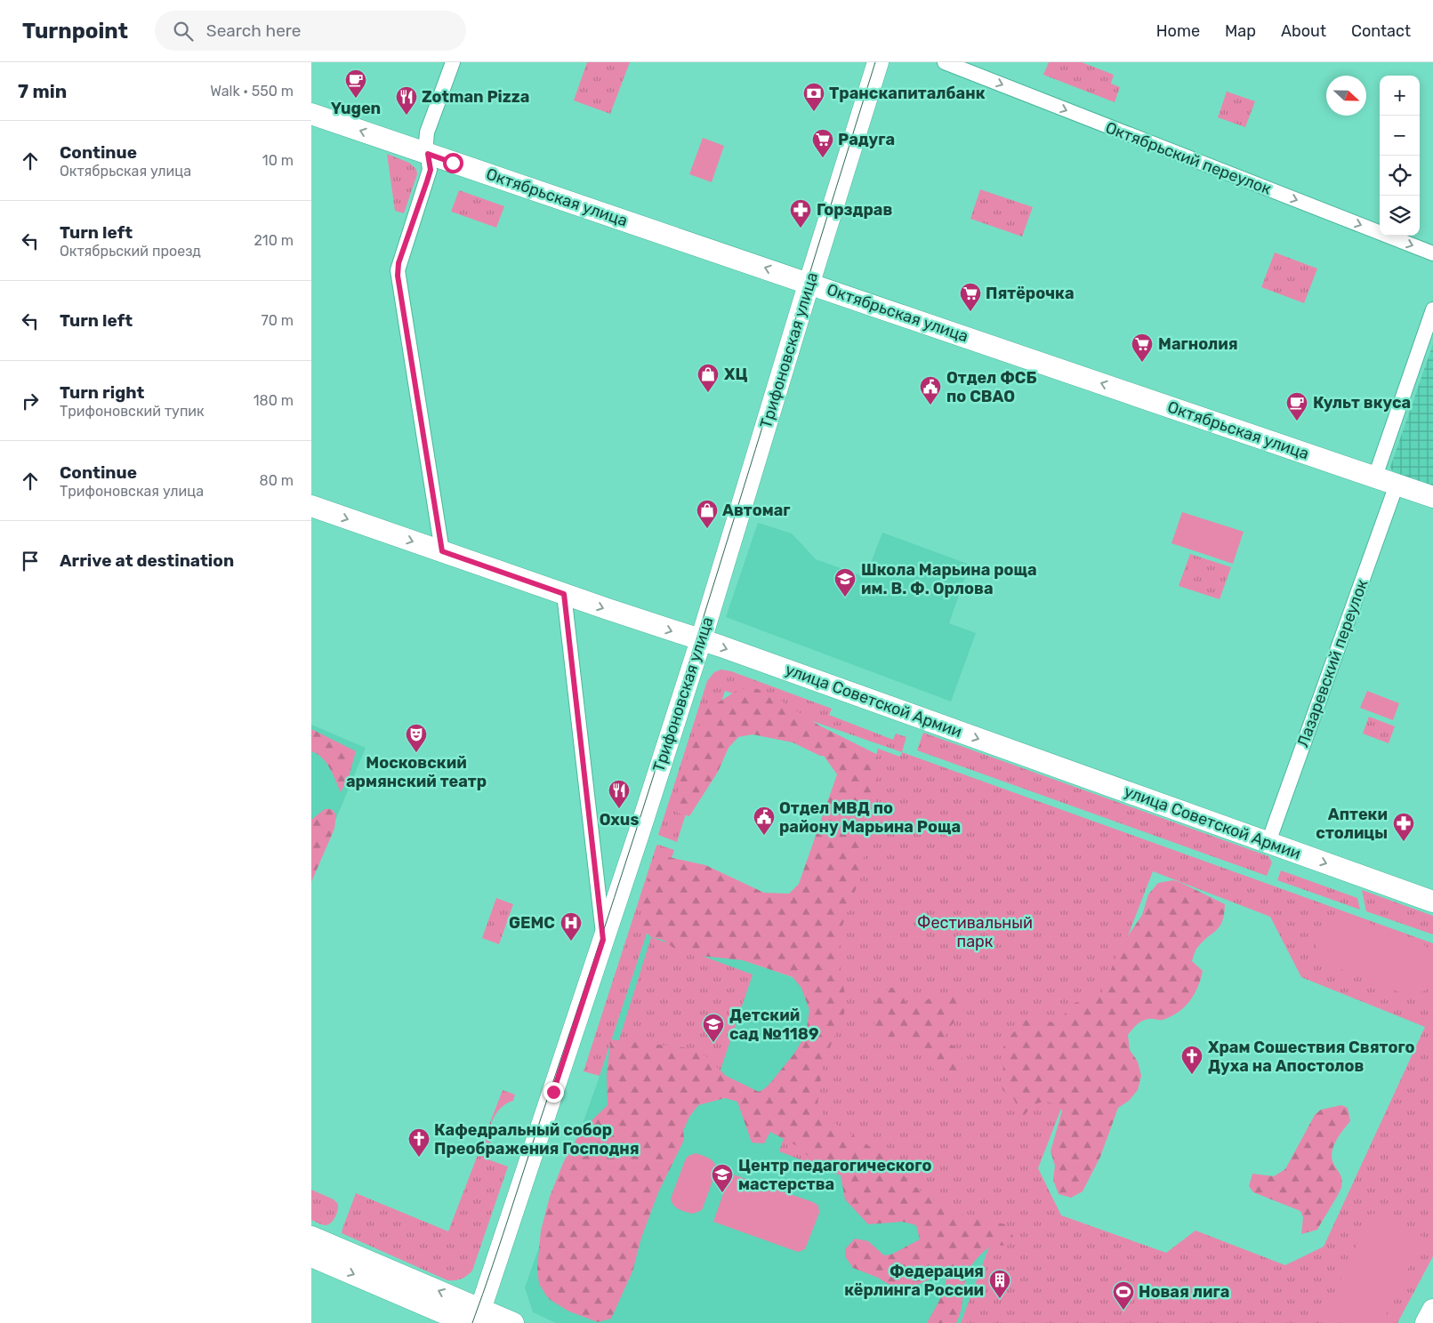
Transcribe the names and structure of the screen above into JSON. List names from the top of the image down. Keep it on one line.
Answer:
{"streets":{"street":["Октябрьский переулок","Октябрьская улица","Трифоновская улица","Лазаревский переулок","улица Советской Армии"]},"crossings":[["Октябрьская улица","Трифоновская улица"],["Октябрьская улица","Лазаревский переулок"],["Трифоновская улица","улица Советской Армии"],["Лазаревский переулок","улица Советской Армии"]],"one_way":["Октябрьский переулок","Октябрьская улица","улица Советской Армии"],"parks":["Фестивальный парк"],"places":{"cafe":["Yugen","Культ вкуса"],"bank":["Транскапиталбанк"],"restaurant":["Zotman Pizza","Oxus"],"supermarket":["Радуга","Пятёрочка","Магнолия"],"pharmacy":["Горздрав","Аптеки столицы"],"shop":["ХЦ","Автомаг"],"public building":["Отдел ФСБ по СВАО","Отдел МВД по району Марьина Роща"],"school or university":["Школа Марьина роща им. В. Ф. Орлова","Детский сад №1189","Центр педагогического мастерства"],"theatre":["Московский армянский театр"],"hospital":["GEMC"],"church":["Храм Сошествия Святого Духа на Апостолов","Кафедральный собор Преображения Господня"],"building":["Федерация кёрлинга России"],"sports":["Новая лига"]},"north":"right","page":{"header":"Turnpoint","search":"Search here","nav":["Home","Map","About","Contact"],"heading":["7 min","Walk · 550 m"],"map_buttons":["+","−"],"list":[["Continue","Октябрьская улица","10 m"],["Turn left","Октябрьский проезд","210 m"],["Turn left","70 m"],["Turn right","Трифоновский тупик","180 m"],["Continue","Трифоновская улица","80 m"],"Arrive at destination"]}}
